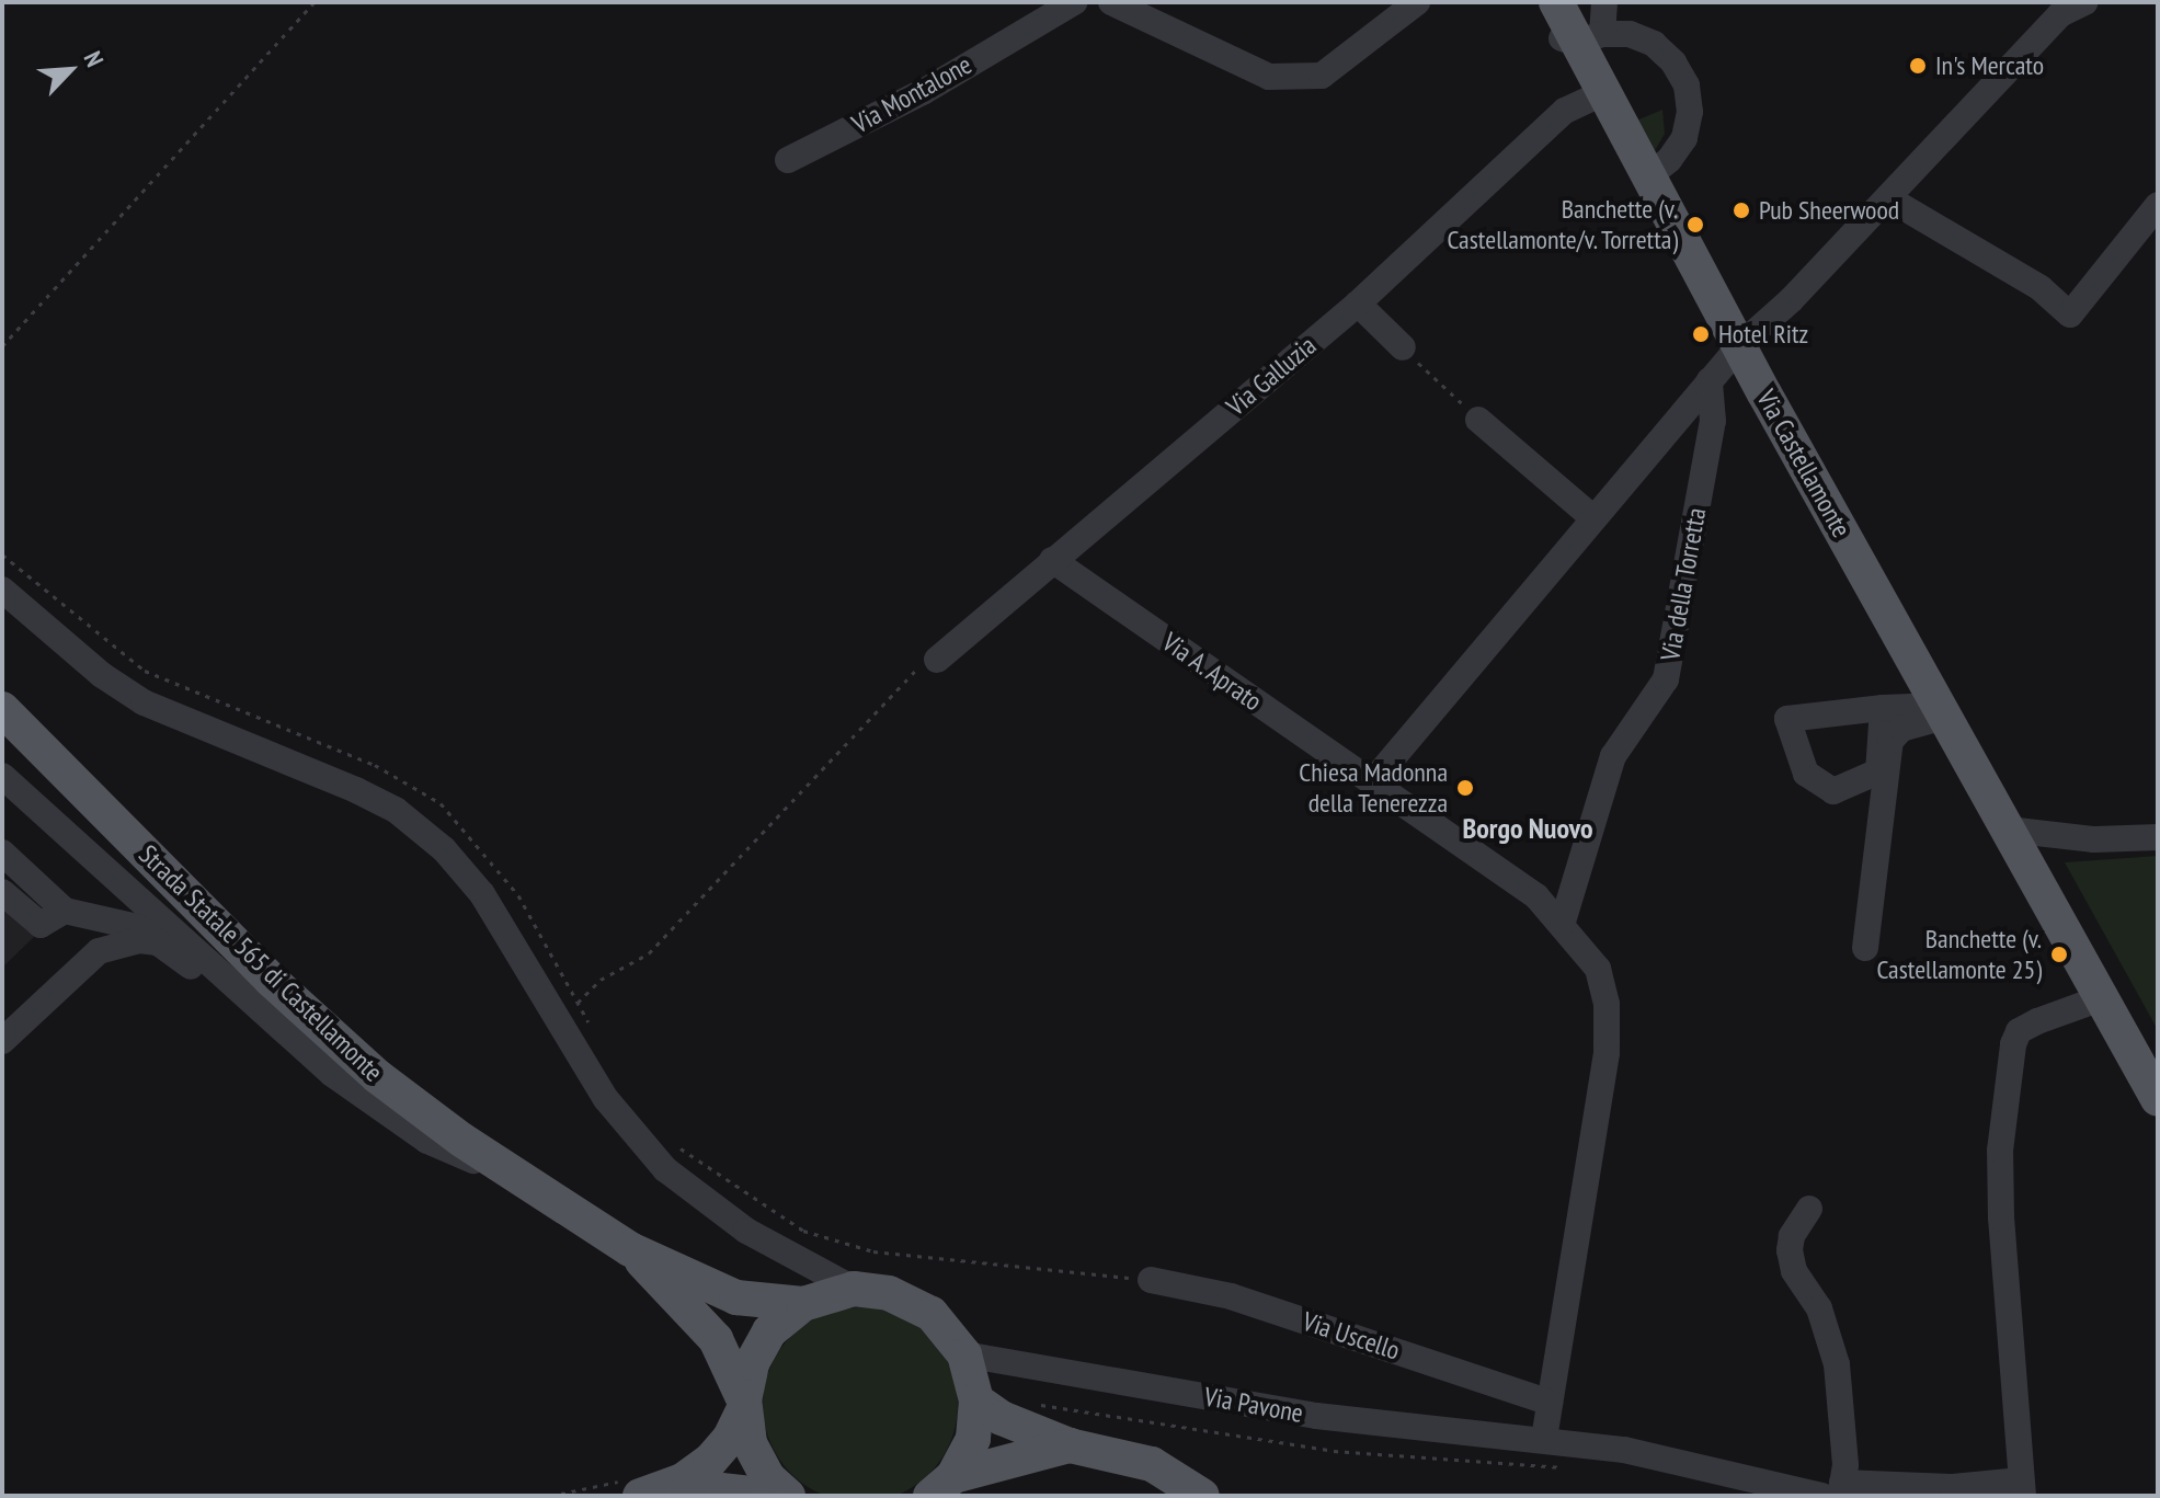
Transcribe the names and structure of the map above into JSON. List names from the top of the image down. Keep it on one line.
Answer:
{"streets":{"main road":["Via Castellamonte","Strada Statale 565 di Castellamonte"],"street":["Via Montalone","Via Galluzia","Via della Torretta","Via A. Aprato","Via Uscello","Via Pavone"]},"crossings":[["Via Galluzia","Via Castellamonte"],["Via Galluzia","Via A. Aprato"],["Via della Torretta","Via A. Aprato"]],"districts":["Borgo Nuovo"],"places":["In's Mercato","Pub Sheerwood","Banchette (v. Castellamonte/v. Torretta)","Hotel Ritz","Chiesa Madonna della Tenerezza","Banchette (v. Castellamonte 25)"],"north":"top right"}
